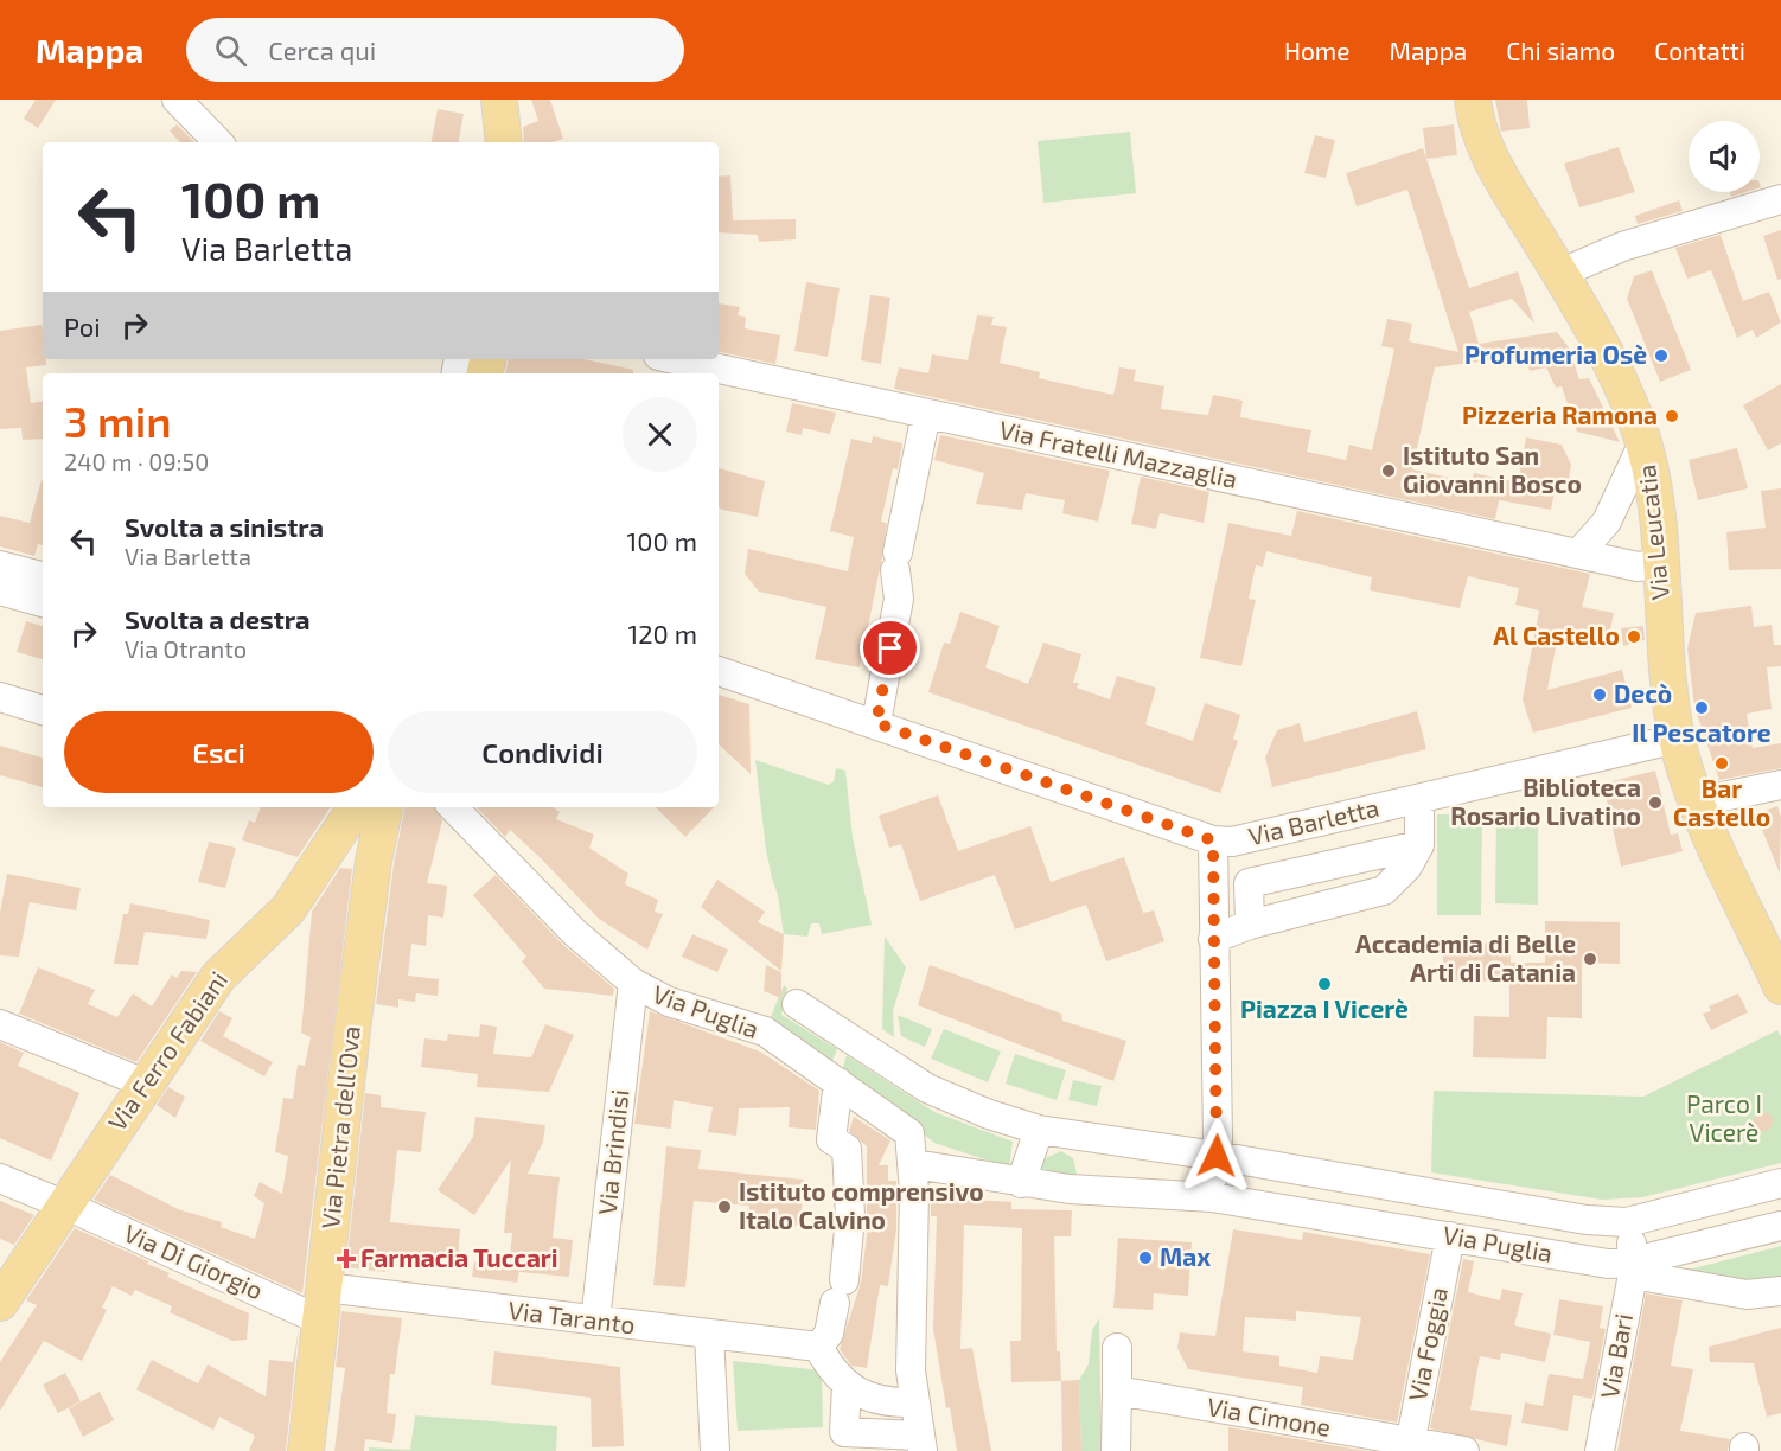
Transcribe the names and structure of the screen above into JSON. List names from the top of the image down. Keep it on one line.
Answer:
{"streets":{"main road":["Via Leucatia","Via Ferro Fabiani","Via Pietra dell'Ova"],"street":["Via Fratelli Mazzaglia","Via Barletta","Via Puglia","Via Brindisi","Via Di Giorgio","Via Taranto","Via Foggia","Via Bari","Via Cimone"]},"crossings":[["Via Fratelli Mazzaglia","Via Leucatia"],["Via Leucatia","Via Barletta"],["Via Puglia","Via Brindisi"],["Via Puglia","Via Foggia"],["Via Puglia","Via Bari"],["Via Ferro Fabiani","Via Pietra dell'Ova"],["Via Ferro Fabiani","Via Di Giorgio"],["Via Pietra dell'Ova","Via Di Giorgio"],["Via Pietra dell'Ova","Via Taranto"],["Via Brindisi","Via Taranto"],["Via Di Giorgio","Via Taranto"],["Via Foggia","Via Cimone"]],"parks":["Parco I Vicerè"],"places":{"other":["Profumeria Osè","Pizzeria Ramona","Istituto San Giovanni Bosco","Al Castello","Decò","Il Pescatore","Bar Castello","Biblioteca Rosario Livatino","Accademia di Belle Arti di Catania","Piazza I Vicerè","Istituto comprensivo Italo Calvino","Max"],"health":["Farmacia Tuccari"]},"page":{"header":"Mappa","search":"Cerca qui","nav":["Home","Mappa","Chi siamo","Contatti"],"turn":["100 m","Via Barletta"],"then":"Poi","heading":["3 min","240 m · 09:50"],"list":[{"name":"Svolta a sinistra","note":"Via Barletta","value":"100 m"},{"name":"Svolta a destra","note":"Via Otranto","value":"120 m"}],"buttons":["Esci","Condividi"]}}
